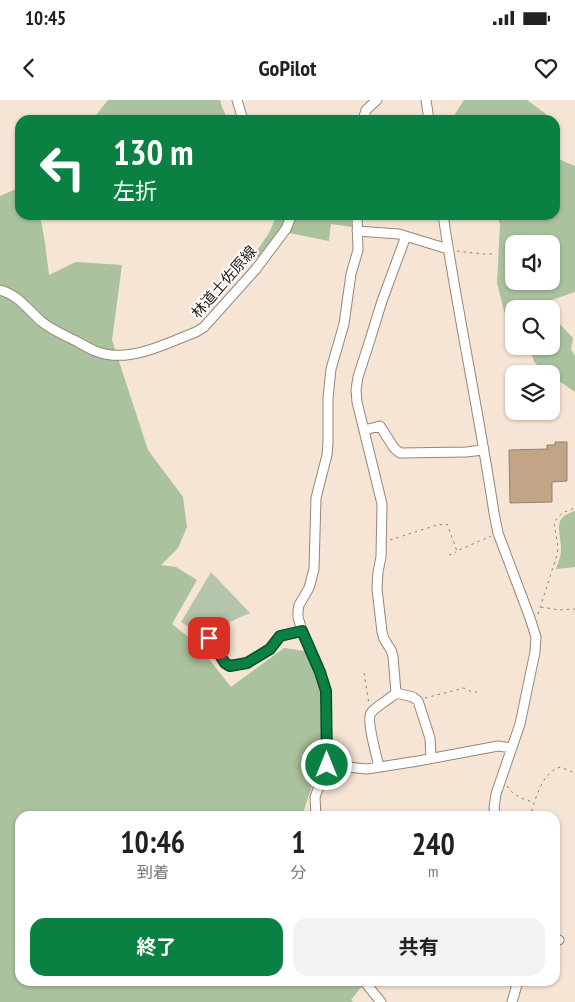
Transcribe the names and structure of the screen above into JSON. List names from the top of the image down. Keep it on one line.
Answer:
{"streets":{"street":["林道土佐原線"]},"page":{"status":"10:45","header":"GoPilot","turn":["130 m","左折"],"eta":["10:46","到着","1","分","240","m"],"buttons":["終了","共有"]}}
